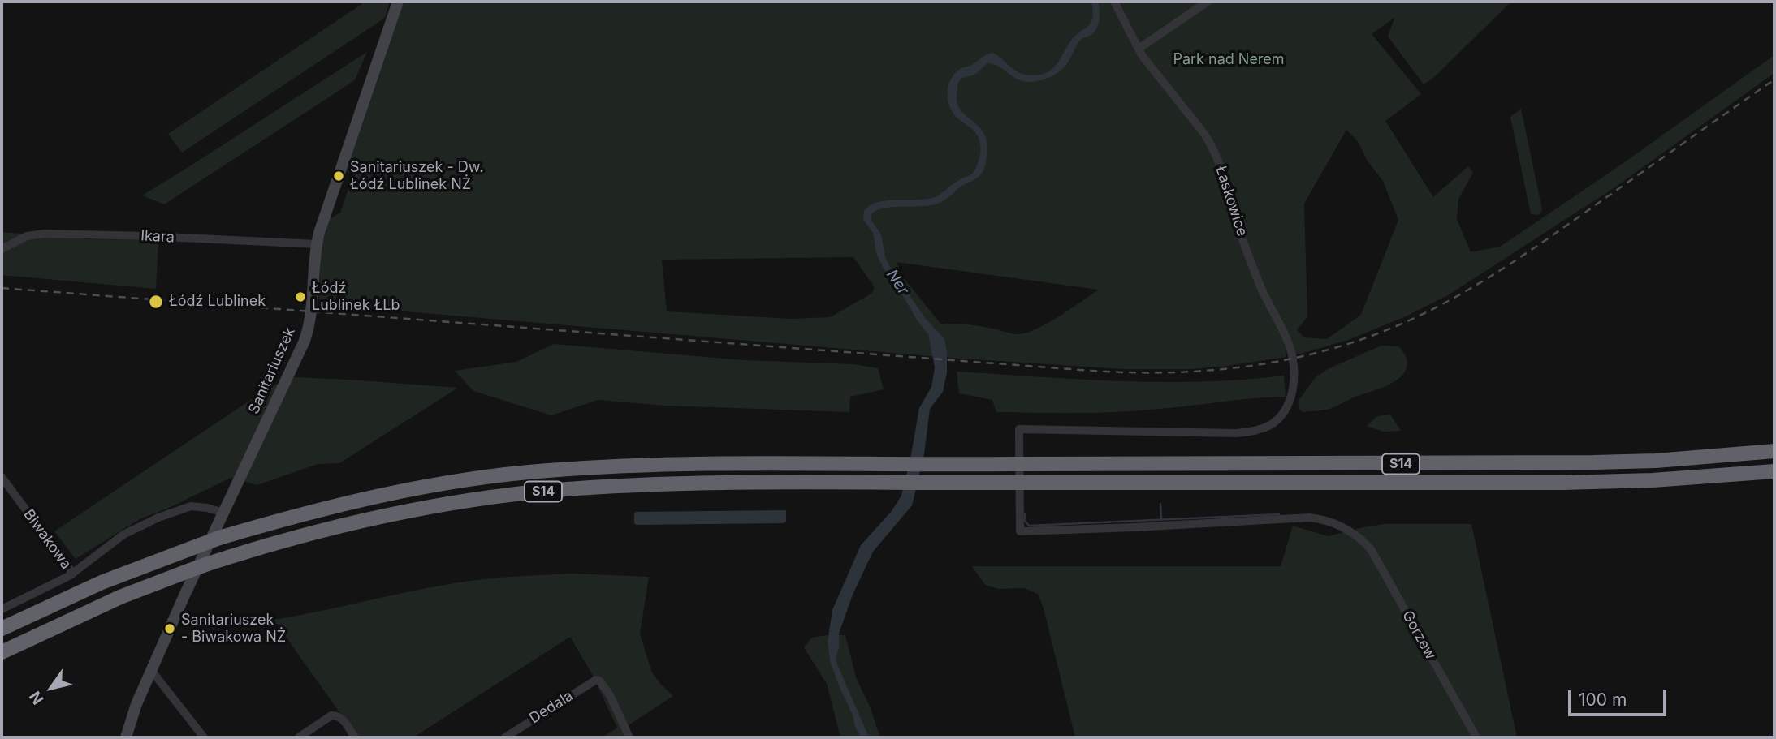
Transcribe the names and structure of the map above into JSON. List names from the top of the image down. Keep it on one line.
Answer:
{"streets":{"highway":["S14"],"street":["Łaskowice","Ikara","Sanitariuszek","Biwakowa","Gorzew","Dedala"]},"crossings":[["Łaskowice","Gorzew"],["Ikara","Sanitariuszek"]],"water":["Ner"],"parks":["Park nad Nerem"],"places":["Sanitariuszek - Dw. Łódź Lublinek NŻ","Łódź Lublinek ŁLb","Łódź Lublinek","Sanitariuszek - Biwakowa NŻ"],"scale_bar":"100 m","north":"bottom left"}
